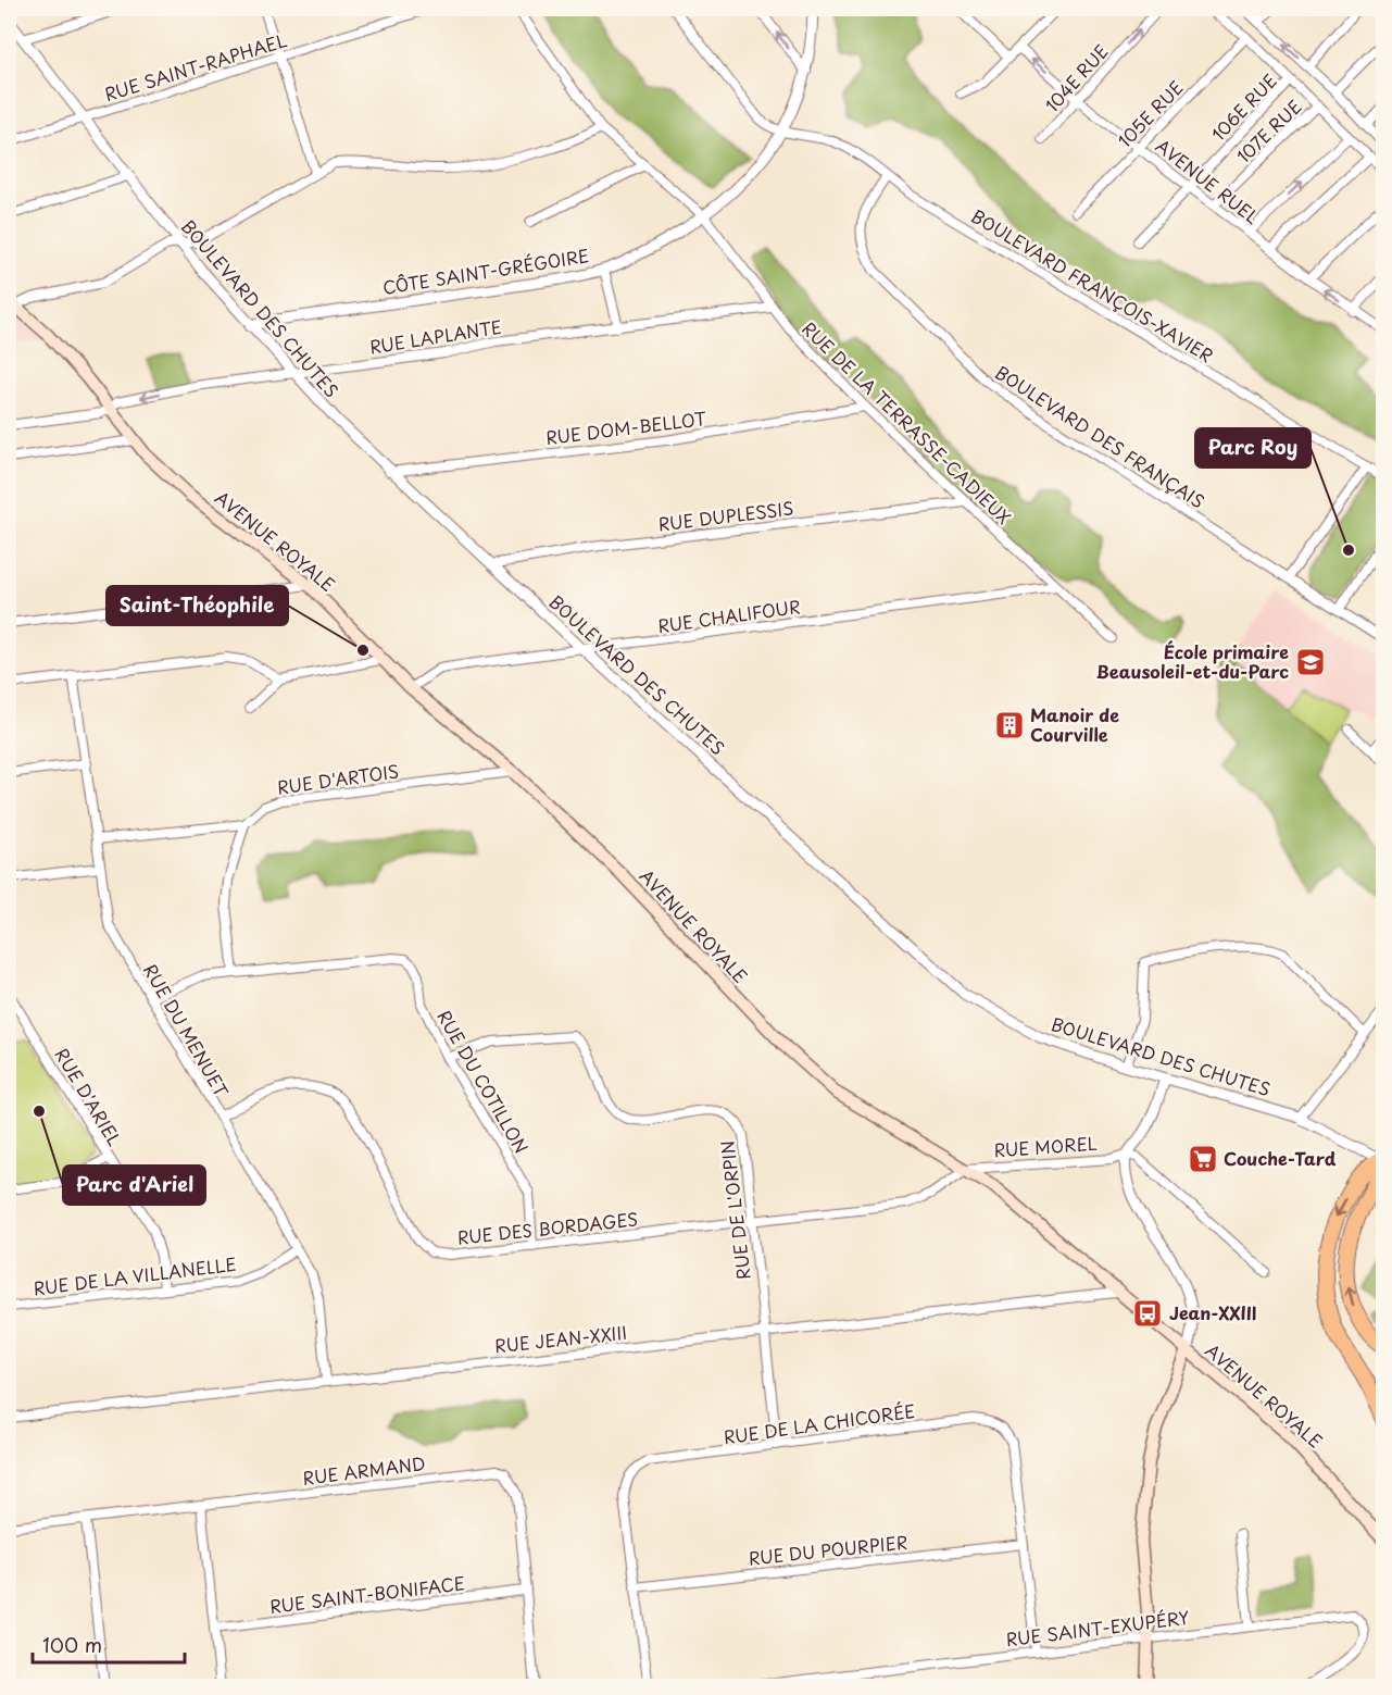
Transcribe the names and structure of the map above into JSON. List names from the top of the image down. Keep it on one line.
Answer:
{"streets":{"main road":["AVENUE ROYALE"],"street":["RUE SAINT-RAPHAEL","104E RUE","106E RUE","105E RUE","107E RUE","AVENUE RUEL","CÔTE SAINT-GRÉGOIRE","BOULEVARD FRANÇOIS-XAVIER","BOULEVARD DES CHUTES","RUE LAPLANTE","RUE DE LA TERRASSE-CADIEUX","RUE DOM-BELLOT","BOULEVARD DES FRANÇAIS","RUE DUPLESSIS","RUE CHALIFOUR","RUE D'ARTOIS","RUE DU MENUET","RUE DU COTILLON","RUE D'ARIEL","RUE MOREL","RUE DE L'ORPIN","RUE DES BORDAGES","RUE DE LA VILLANELLE","RUE JEAN-XXIII","RUE DE LA CHICORÉE","RUE ARMAND","RUE DU POURPIER","RUE SAINT-BONIFACE","RUE SAINT-EXUPÉRY"]},"crossings":[["RUE SAINT-RAPHAEL","BOULEVARD DES CHUTES"],["104E RUE","AVENUE RUEL"],["106E RUE","AVENUE RUEL"],["105E RUE","AVENUE RUEL"],["107E RUE","AVENUE RUEL"],["CÔTE SAINT-GRÉGOIRE","BOULEVARD FRANÇOIS-XAVIER"],["CÔTE SAINT-GRÉGOIRE","BOULEVARD DES CHUTES"],["CÔTE SAINT-GRÉGOIRE","RUE DE LA TERRASSE-CADIEUX"],["BOULEVARD FRANÇOIS-XAVIER","BOULEVARD DES FRANÇAIS"],["BOULEVARD DES CHUTES","RUE LAPLANTE"],["BOULEVARD DES CHUTES","RUE DOM-BELLOT"],["BOULEVARD DES CHUTES","RUE DUPLESSIS"],["BOULEVARD DES CHUTES","RUE CHALIFOUR"],["RUE LAPLANTE","RUE DE LA TERRASSE-CADIEUX"],["RUE LAPLANTE","AVENUE ROYALE"],["RUE DE LA TERRASSE-CADIEUX","RUE DOM-BELLOT"],["RUE DE LA TERRASSE-CADIEUX","RUE DUPLESSIS"],["RUE DE LA TERRASSE-CADIEUX","RUE CHALIFOUR"],["AVENUE ROYALE","RUE CHALIFOUR"],["AVENUE ROYALE","RUE D'ARTOIS"],["AVENUE ROYALE","RUE MOREL"],["AVENUE ROYALE","RUE DES BORDAGES"],["AVENUE ROYALE","RUE JEAN-XXIII"],["RUE DU MENUET","RUE DU COTILLON"],["RUE DU MENUET","RUE DES BORDAGES"],["RUE DU MENUET","RUE DE LA VILLANELLE"],["RUE DU MENUET","RUE JEAN-XXIII"],["RUE DU COTILLON","RUE DE L'ORPIN"],["RUE DU COTILLON","RUE DES BORDAGES"],["RUE D'ARIEL","RUE DE LA VILLANELLE"],["RUE MOREL","RUE DES BORDAGES"],["RUE DE L'ORPIN","RUE DES BORDAGES"],["RUE DE L'ORPIN","RUE JEAN-XXIII"],["RUE DE L'ORPIN","RUE DE LA CHICORÉE"],["RUE DE LA CHICORÉE","RUE DU POURPIER"],["RUE DE LA CHICORÉE","RUE SAINT-EXUPÉRY"],["RUE ARMAND","RUE SAINT-BONIFACE"]],"one_way":["104E RUE"],"places":{"other":["Parc Roy","Saint-Théophile","Parc d'Ariel"],"school or university":["École primaire Beausoleil-et-du-Parc"],"building":["Manoir de Courville"],"supermarket":["Couche-Tard"],"bus stop":["Jean-XXIII"]},"scale_bar":"100 m"}
